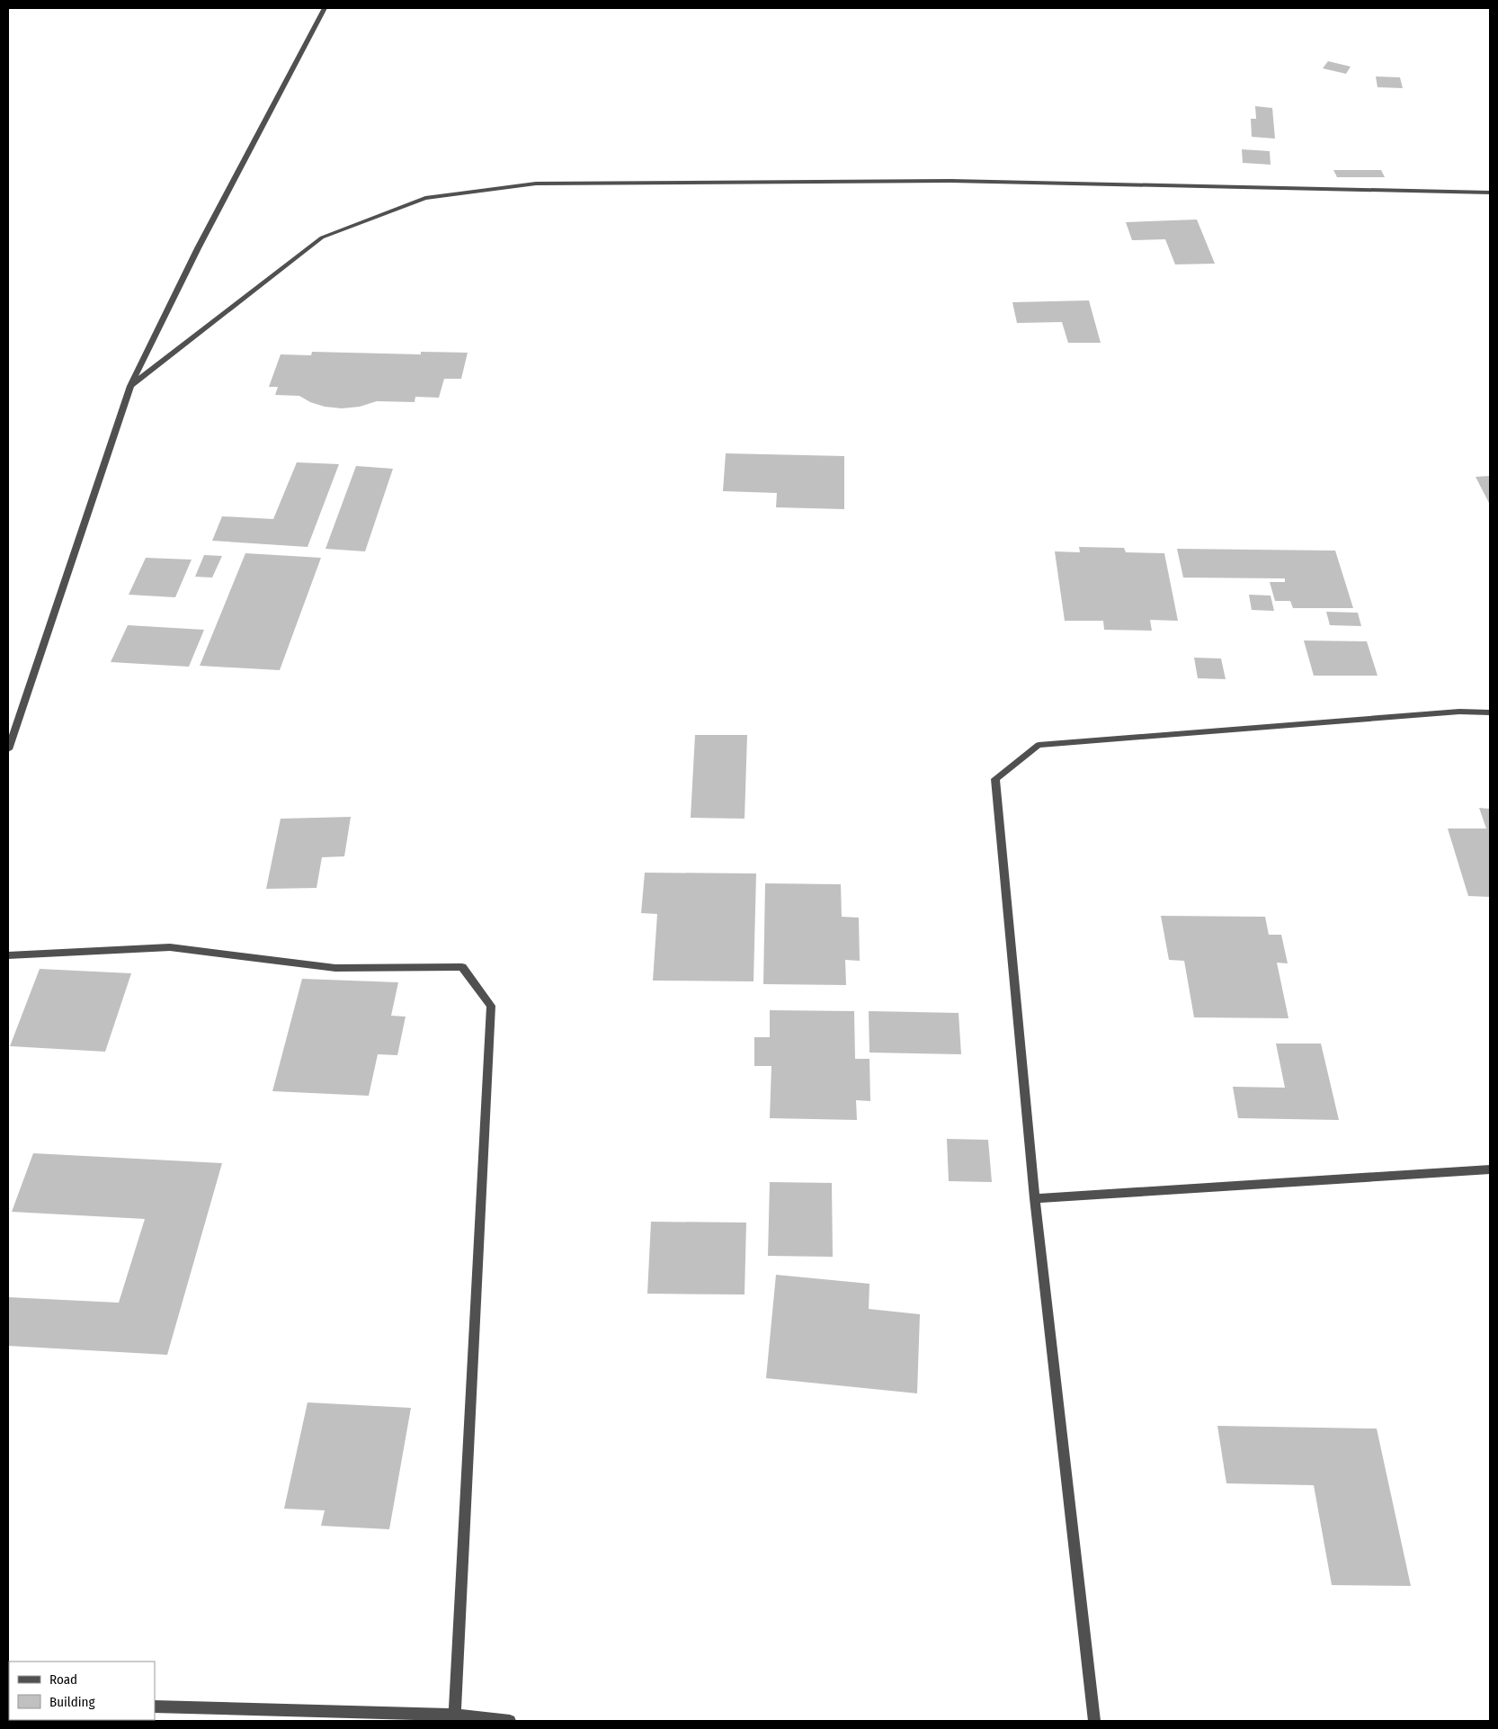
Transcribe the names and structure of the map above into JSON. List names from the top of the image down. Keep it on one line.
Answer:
{"legend":["Road","Building"]}
